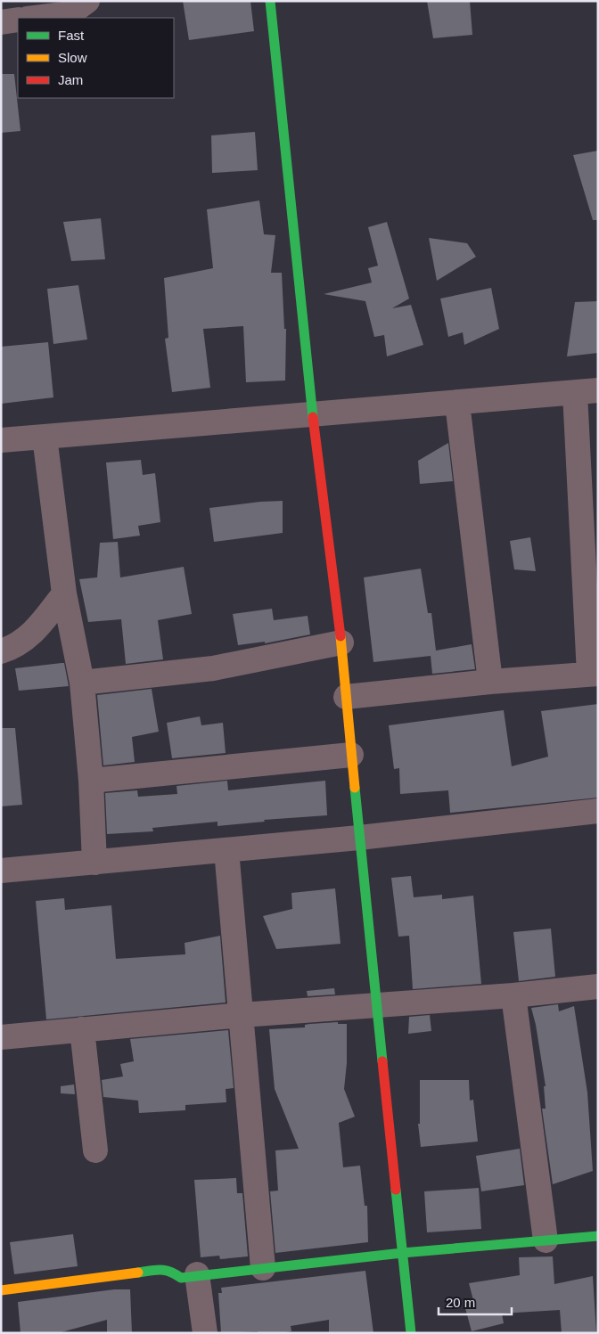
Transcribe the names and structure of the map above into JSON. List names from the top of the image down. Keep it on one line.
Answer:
{"legend":["Fast","Slow","Jam"],"scale_bar":"20 m"}
